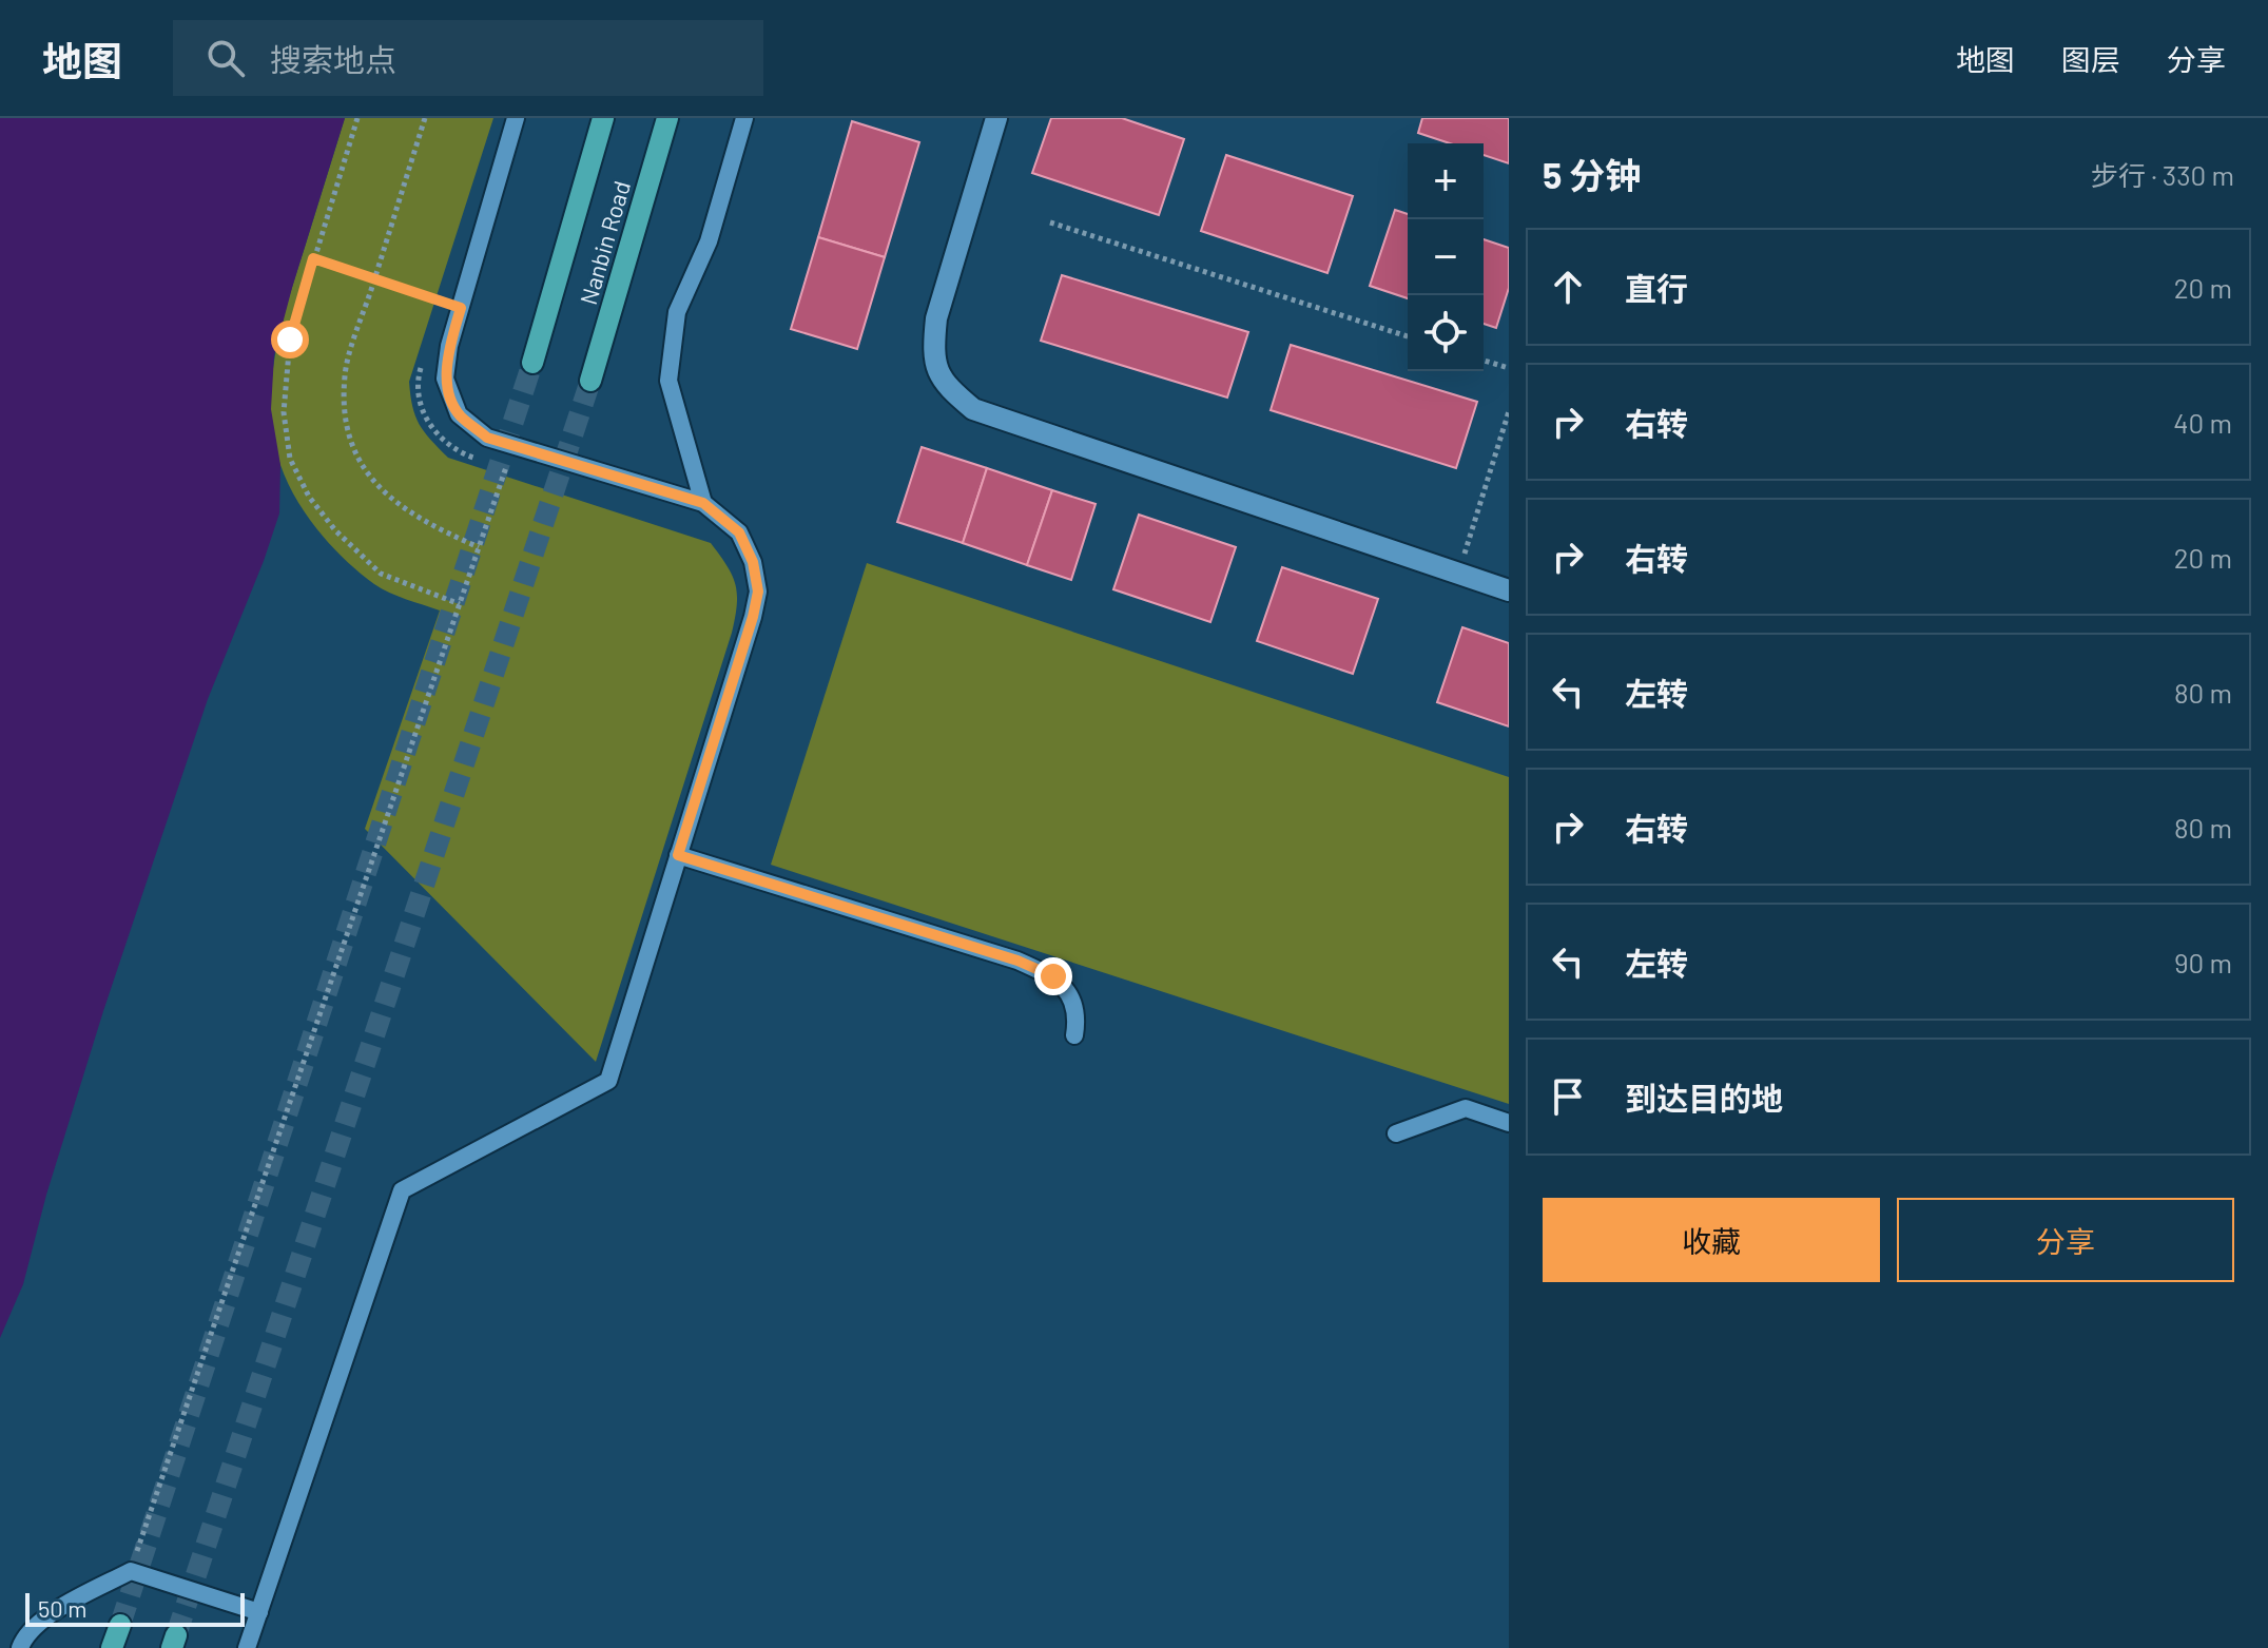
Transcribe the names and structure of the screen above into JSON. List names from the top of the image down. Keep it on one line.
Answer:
{"streets":{"main road":["Nanbin Road"]},"scale_bar":"50 m","page":{"header":"地图","search":"搜索地点","nav":["地图","图层","分享"],"heading":["5 分钟","步行 · 330 m"],"map_buttons":["+","−"],"list":[["直行","20 m"],["右转","40 m"],["右转","20 m"],["左转","80 m"],["右转","80 m"],["左转","90 m"],"到达目的地"],"buttons":["收藏","分享"],"scale":"50 m"}}
